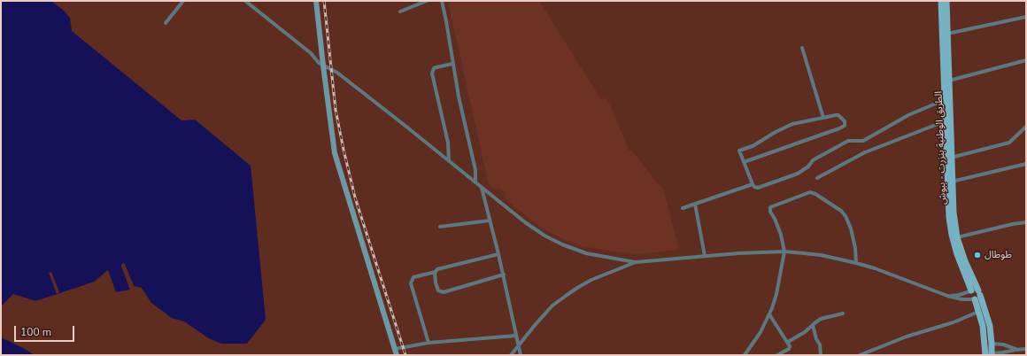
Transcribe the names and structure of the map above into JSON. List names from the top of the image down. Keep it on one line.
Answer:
{"streets":{"main road":["الطريق الوطنية بنزرت - ببوش"]},"places":["طوطال"],"scale_bar":"100 m"}
